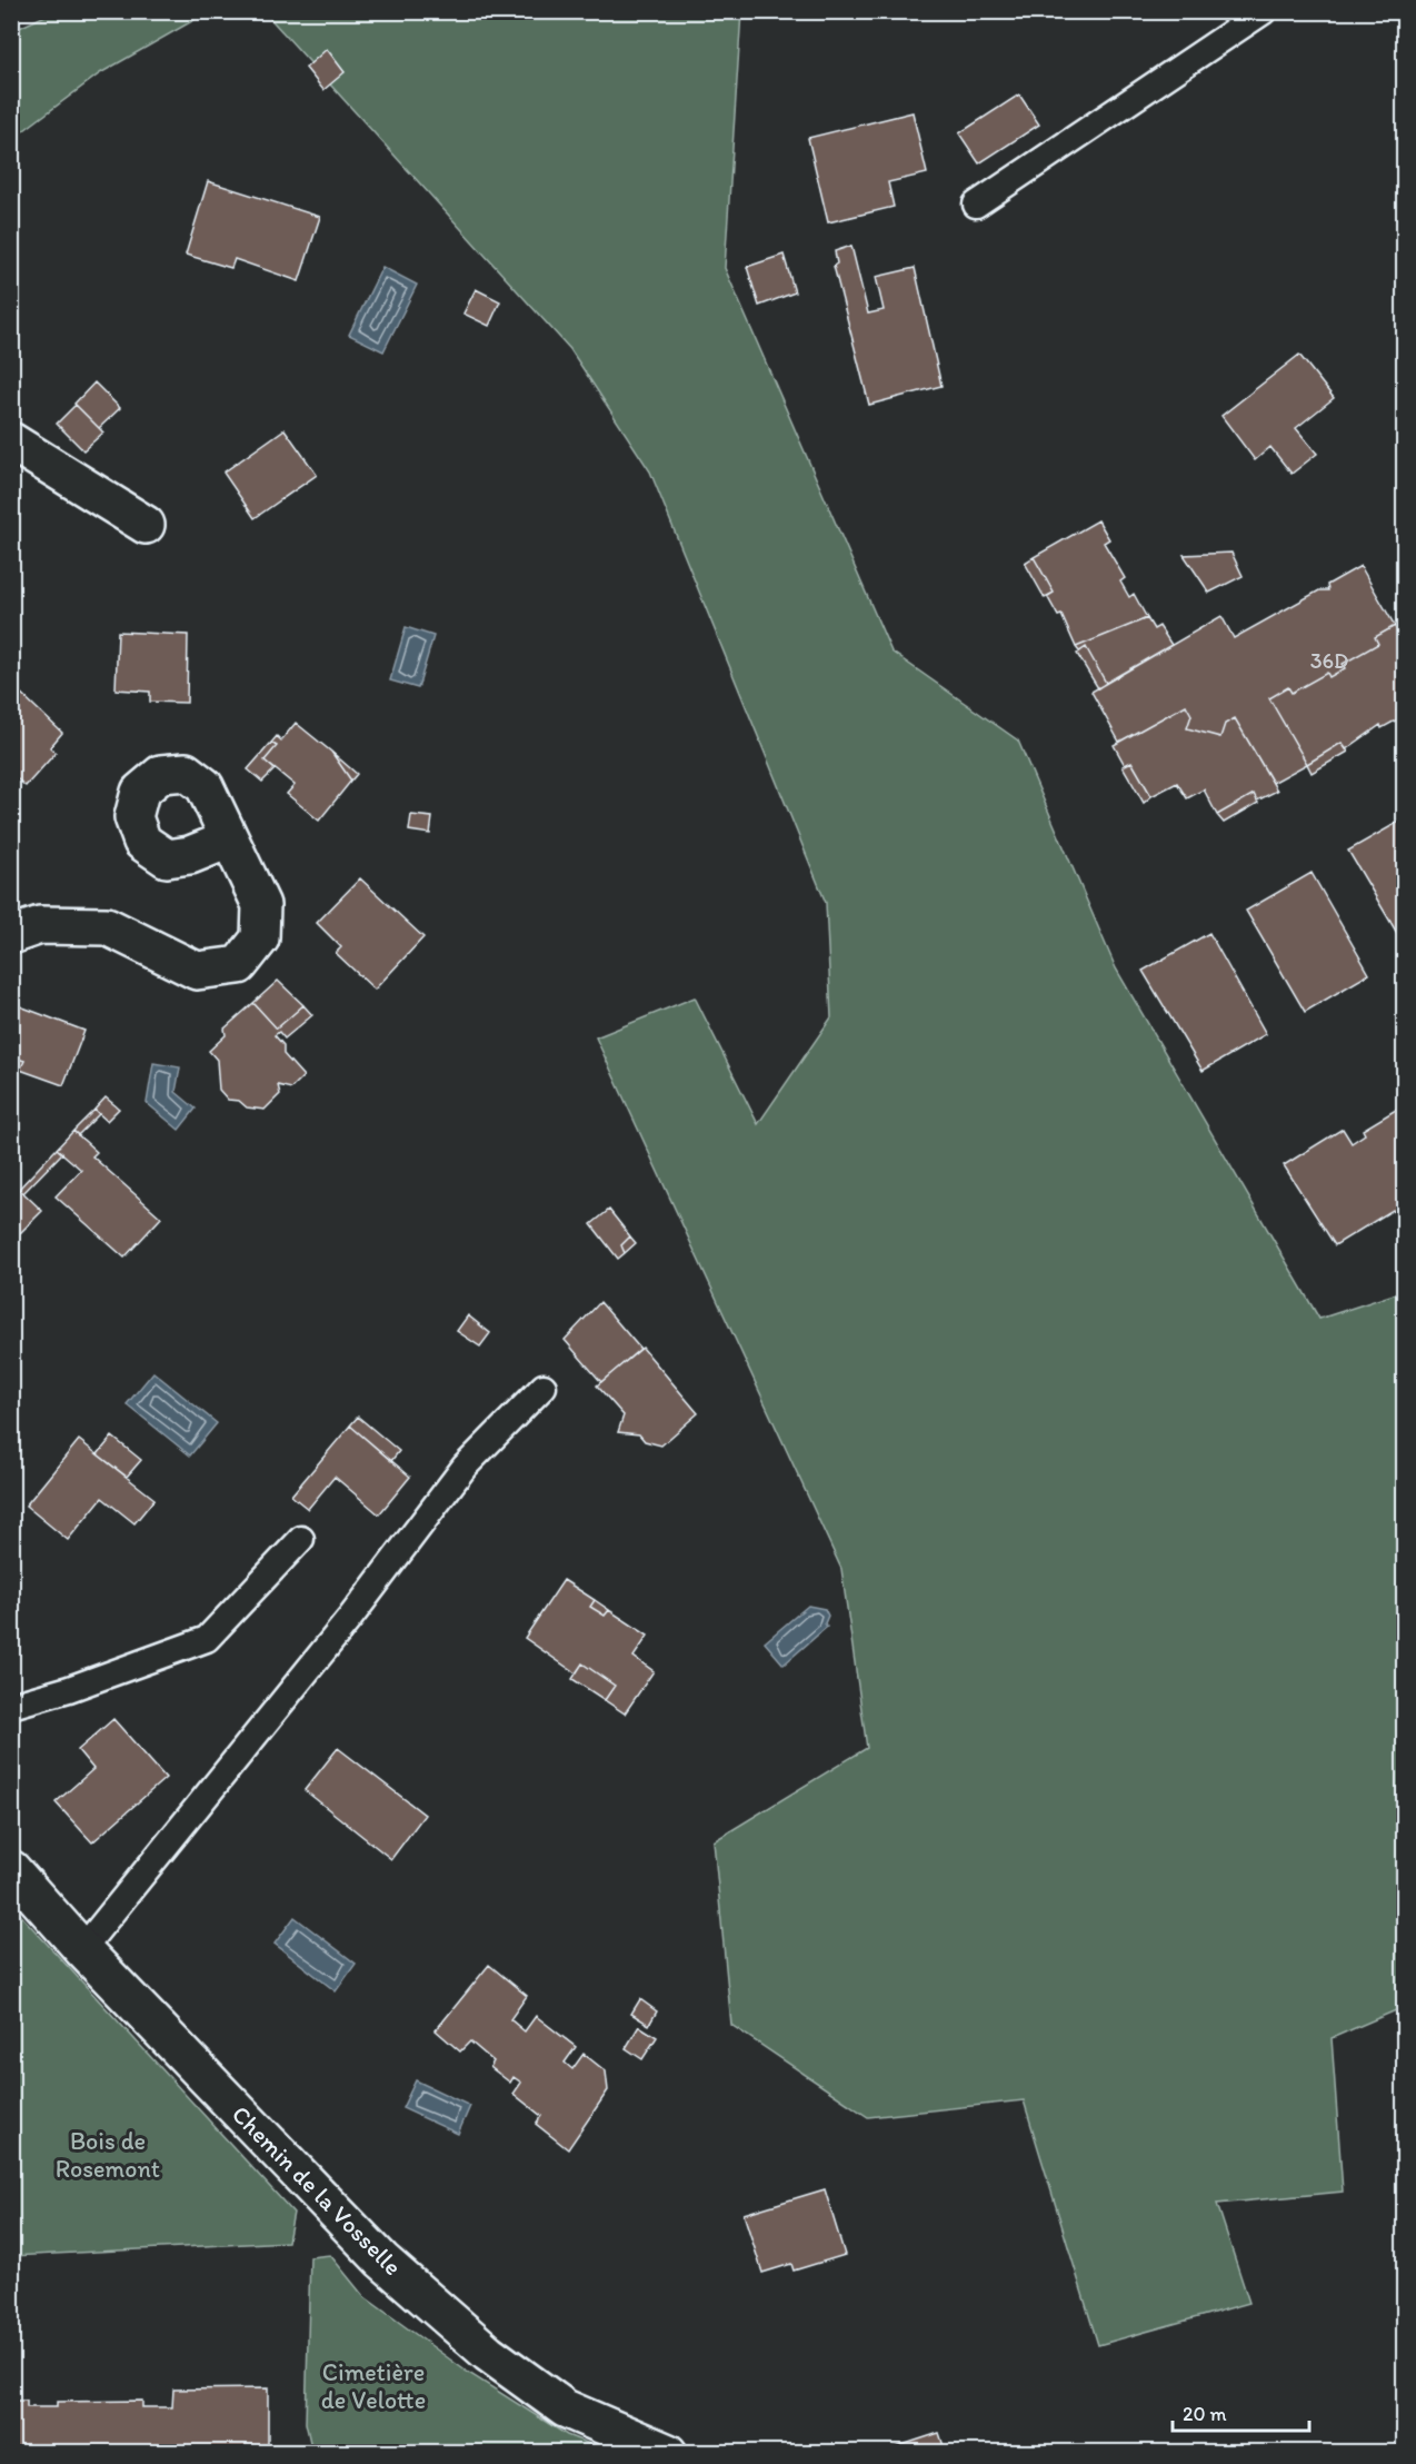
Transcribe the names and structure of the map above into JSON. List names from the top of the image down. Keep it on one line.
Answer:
{"streets":{"street":["Chemin de la Vosselle"]},"parks":["Bois de Rosemont","Cimetière de Velotte"],"house_numbers":["36D"],"scale_bar":"20 m"}
